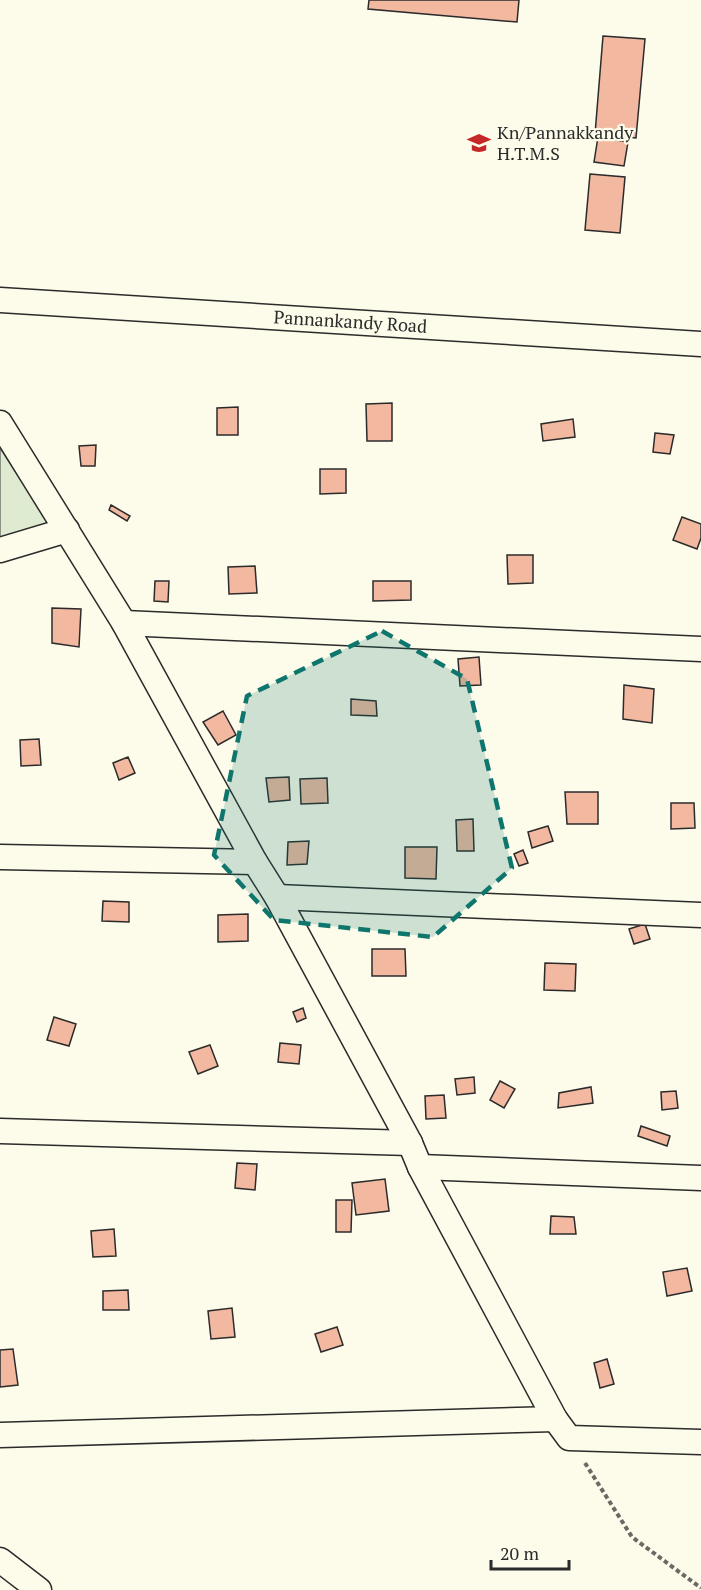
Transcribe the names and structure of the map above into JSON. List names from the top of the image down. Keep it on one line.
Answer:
{"streets":{"street":["Pannankandy Road"]},"places":{"school or university":["Kn/Pannakkandy H.T.M.S"]},"scale_bar":"20 m"}
